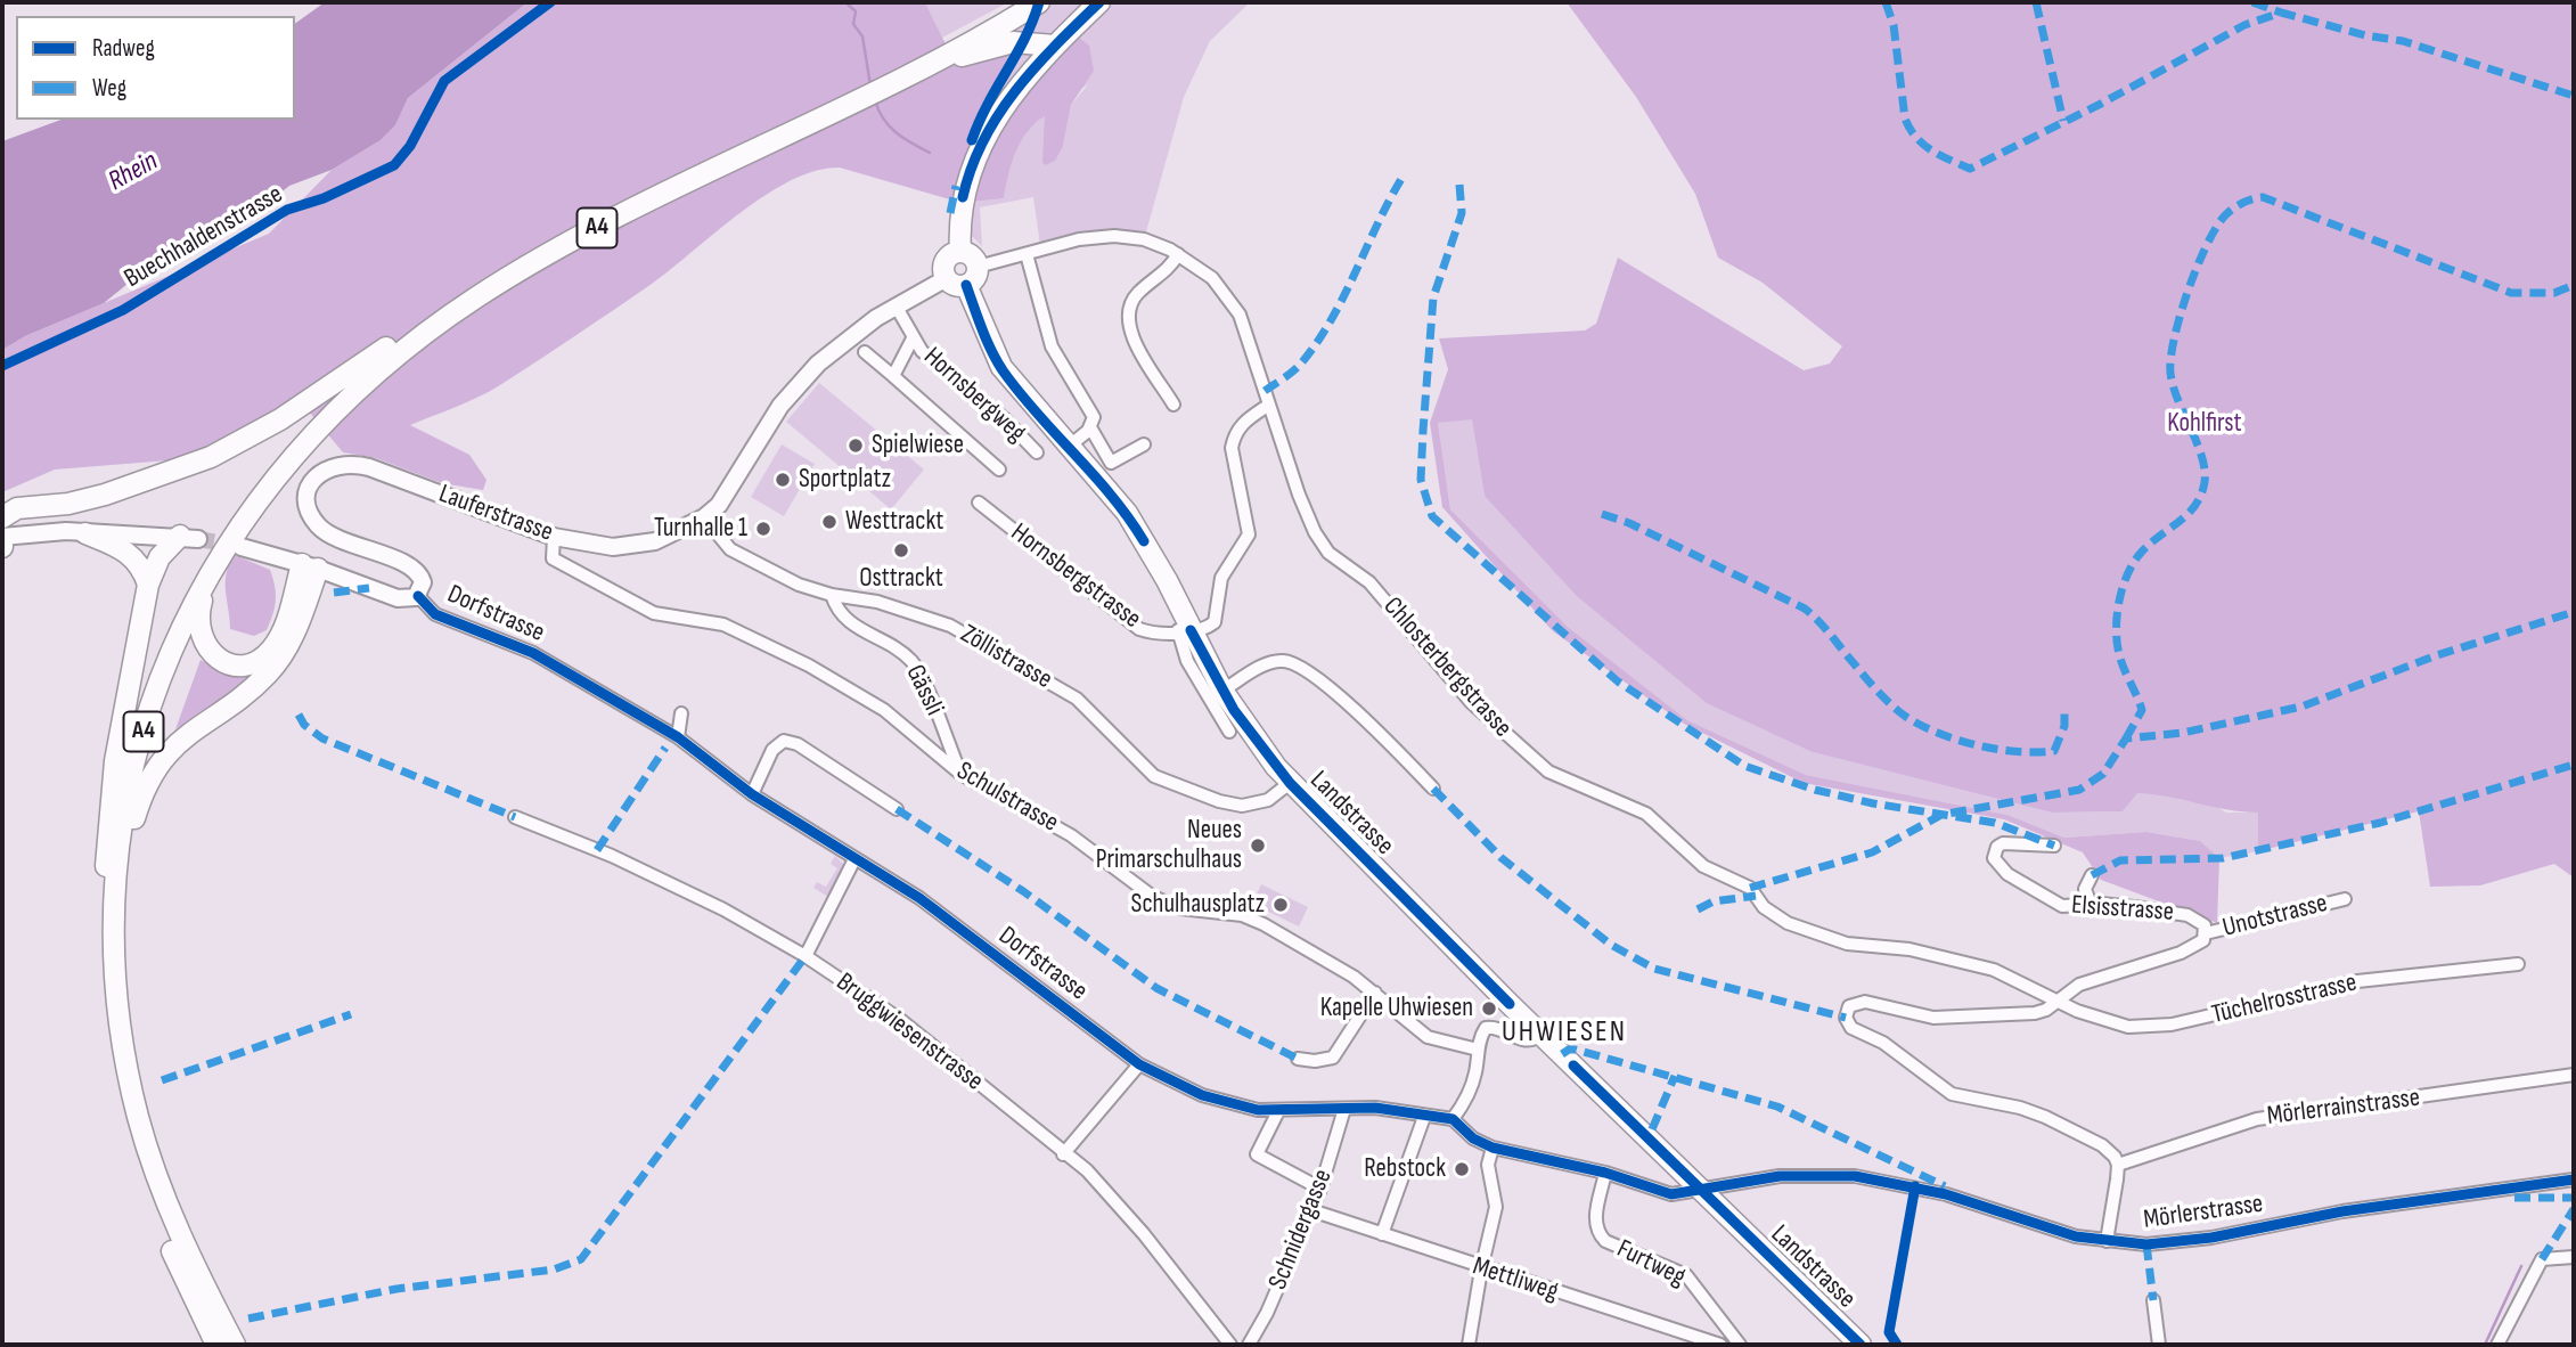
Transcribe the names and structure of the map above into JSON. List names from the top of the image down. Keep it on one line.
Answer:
{"streets":{"main road":["A4","Landstrasse"],"street":["Hornsbergweg","Lauferstrasse","Hornsbergstrasse","Dorfstrasse","Zöllistrasse","Chlosterbergstrasse","Gässli","Schulstrasse","Elsisstrasse","Unotstrasse","Tüchelrosstrasse","Bruggwiesenstrasse","Mörlerrainstrasse","Mörlerstrasse","Schnidergasse","Furtweg","Mettliweg"],"cycle path":["Buechhaldenstrasse"]},"crossings":[["Hornsbergweg","Lauferstrasse"],["Lauferstrasse","Dorfstrasse"],["Lauferstrasse","Zöllistrasse"],["Lauferstrasse","Chlosterbergstrasse"],["Lauferstrasse","Schulstrasse"],["Lauferstrasse","Landstrasse"],["Hornsbergstrasse","Landstrasse"],["Dorfstrasse","Schnidergasse"],["Zöllistrasse","Gässli"],["Zöllistrasse","Landstrasse"],["Chlosterbergstrasse","Landstrasse"],["Chlosterbergstrasse","Elsisstrasse"],["Chlosterbergstrasse","Tüchelrosstrasse"],["Gässli","Schulstrasse"],["Landstrasse","Mörlerstrasse"],["Elsisstrasse","Unotstrasse"],["Elsisstrasse","Tüchelrosstrasse"],["Elsisstrasse","Mörlerrainstrasse"],["Schnidergasse","Mettliweg"]],"districts":["UHWIESEN"],"water":["Rhein"],"parks":["Kohlfirst"],"places":["Spielwiese","Sportplatz","Westtrackt","Turnhalle 1","Osttrackt","Neues Primarschulhaus","Schulhausplatz","Kapelle Uhwiesen","Rebstock"],"legend":["Radweg","Weg"]}
